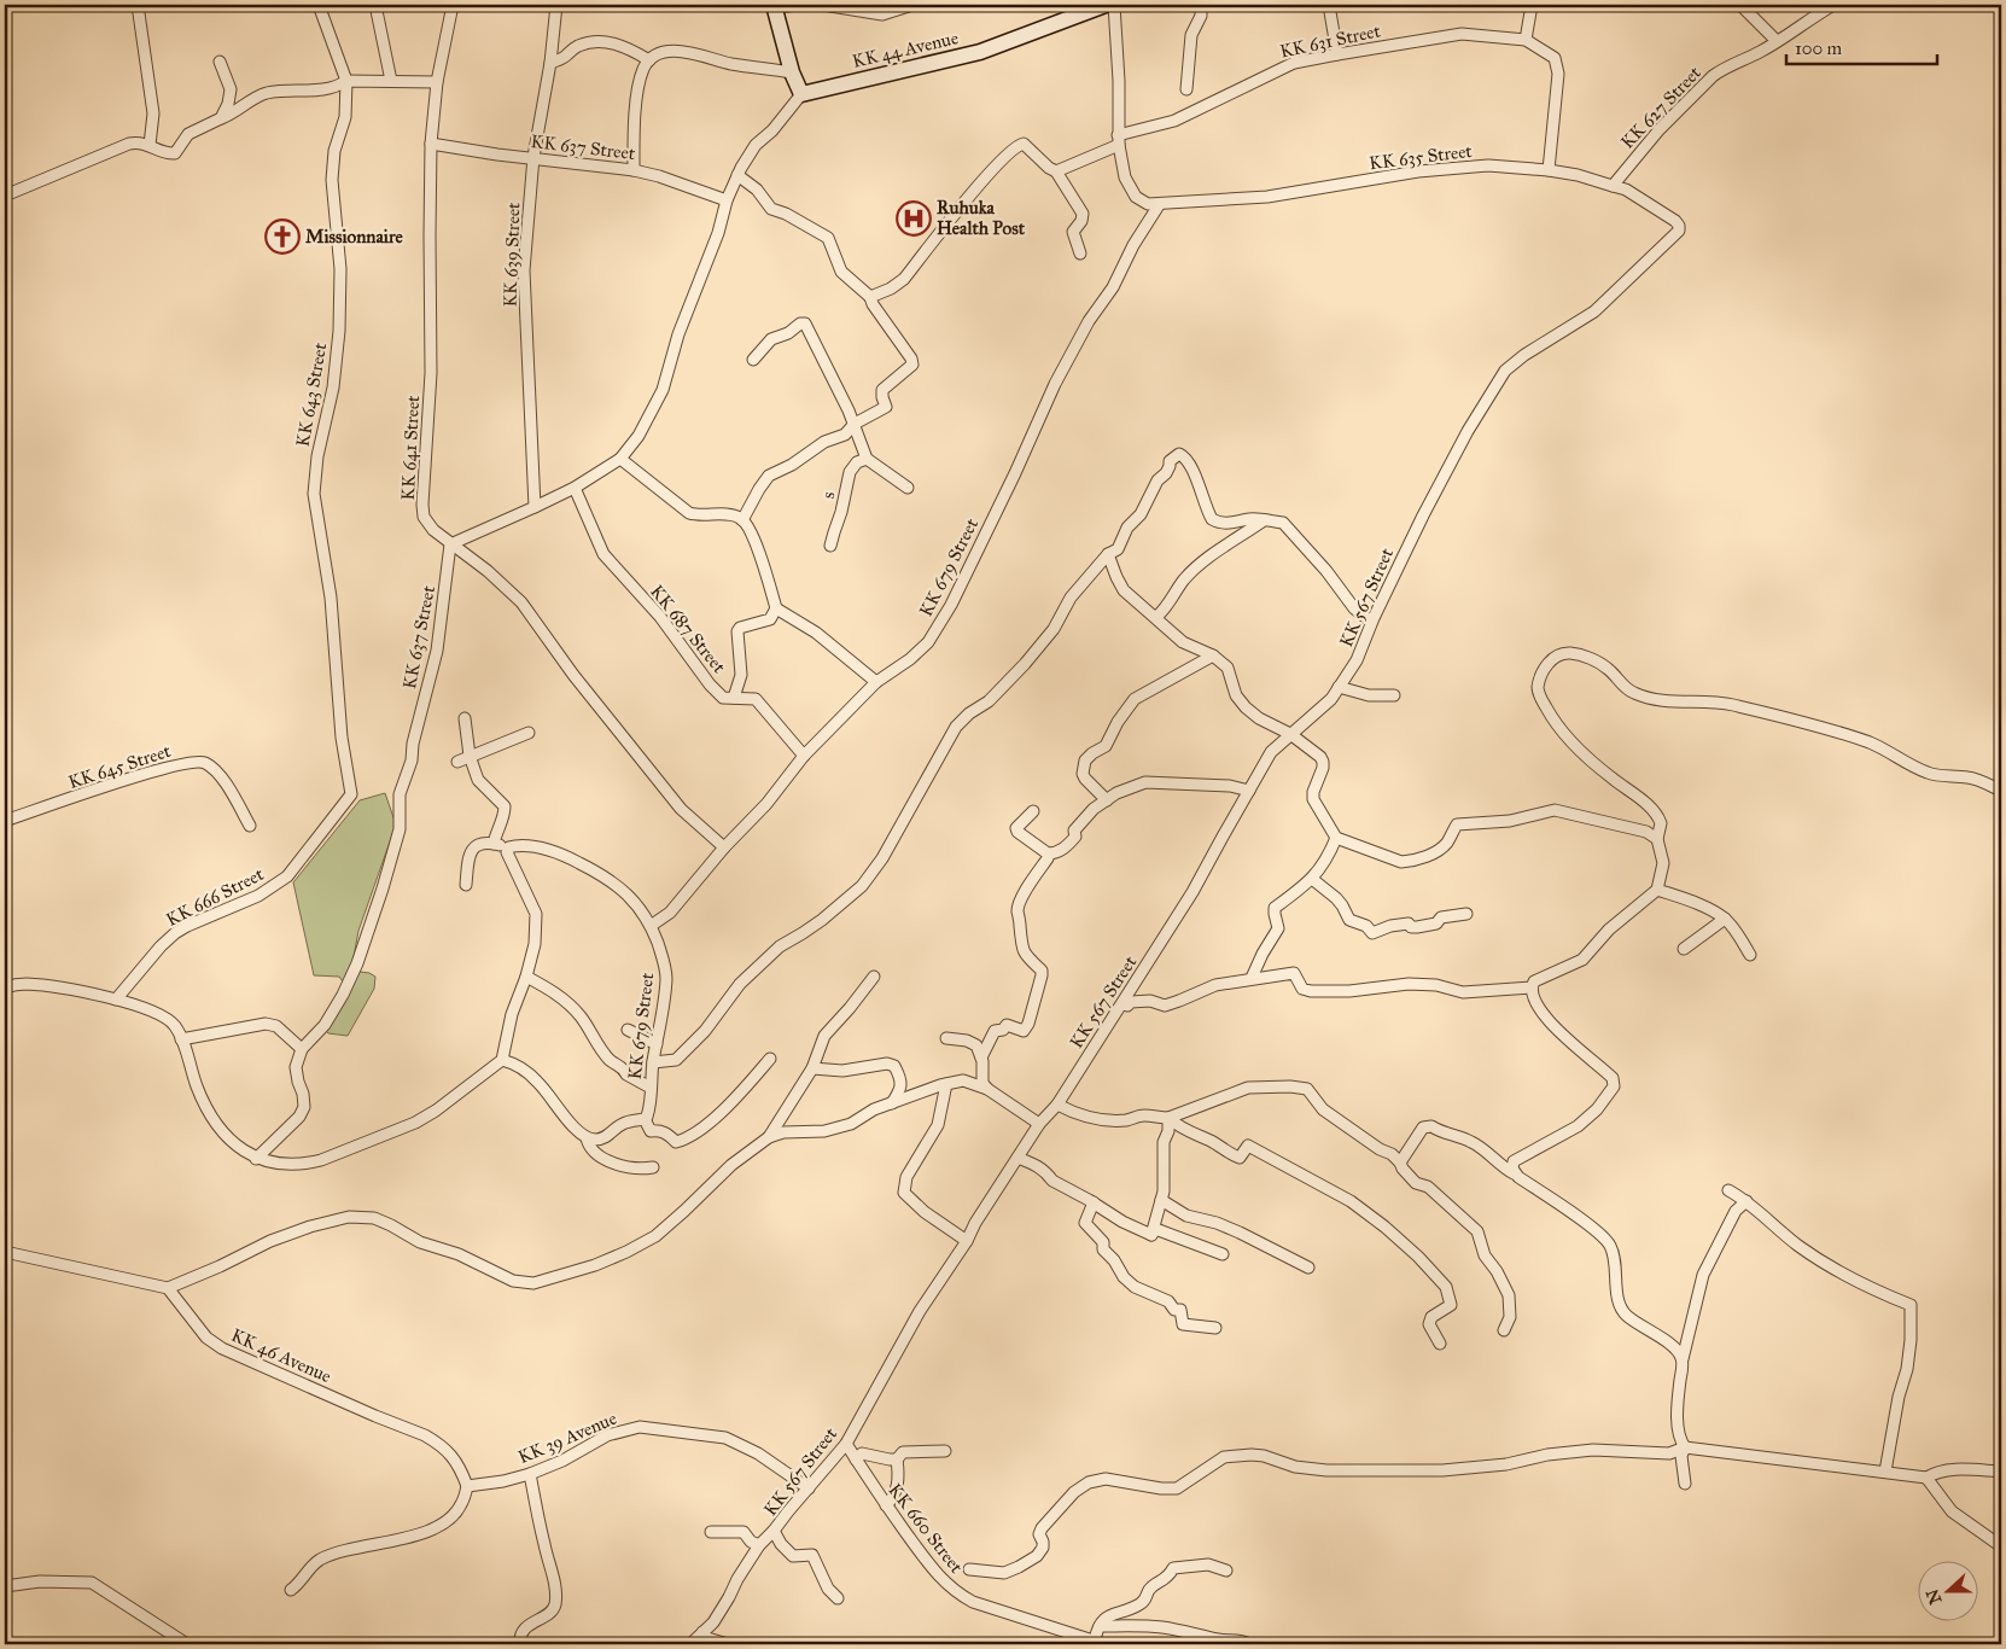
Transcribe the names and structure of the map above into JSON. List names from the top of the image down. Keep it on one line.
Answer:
{"streets":{"main road":["KK 44 Avenue"],"street":["KK 631 Street","KK 627 Street","KK 637 Street","KK 635 Street","KK 639 Street","KK 643 Street","KK 641 Street","s","KK 679 Street","KK 567 Street","KK 687 Street","KK 645 Street","KK 666 Street","KK 46 Avenue","KK 39 Avenue","KK 660 Street"]},"crossings":[["KK 631 Street","KK 635 Street"],["KK 627 Street","KK 635 Street"],["KK 637 Street","KK 639 Street"],["KK 637 Street","KK 641 Street"],["KK 635 Street","KK 679 Street"],["KK 635 Street","KK 567 Street"],["KK 643 Street","KK 666 Street"],["KK 641 Street","KK 679 Street"],["KK 679 Street","KK 687 Street"],["KK 567 Street","KK 39 Avenue"],["KK 567 Street","KK 660 Street"],["KK 46 Avenue","KK 39 Avenue"]],"places":{"hospital":["Ruhuka Health Post"],"church":["Missionnaire"]},"scale_bar":"100 m","north":"left"}
